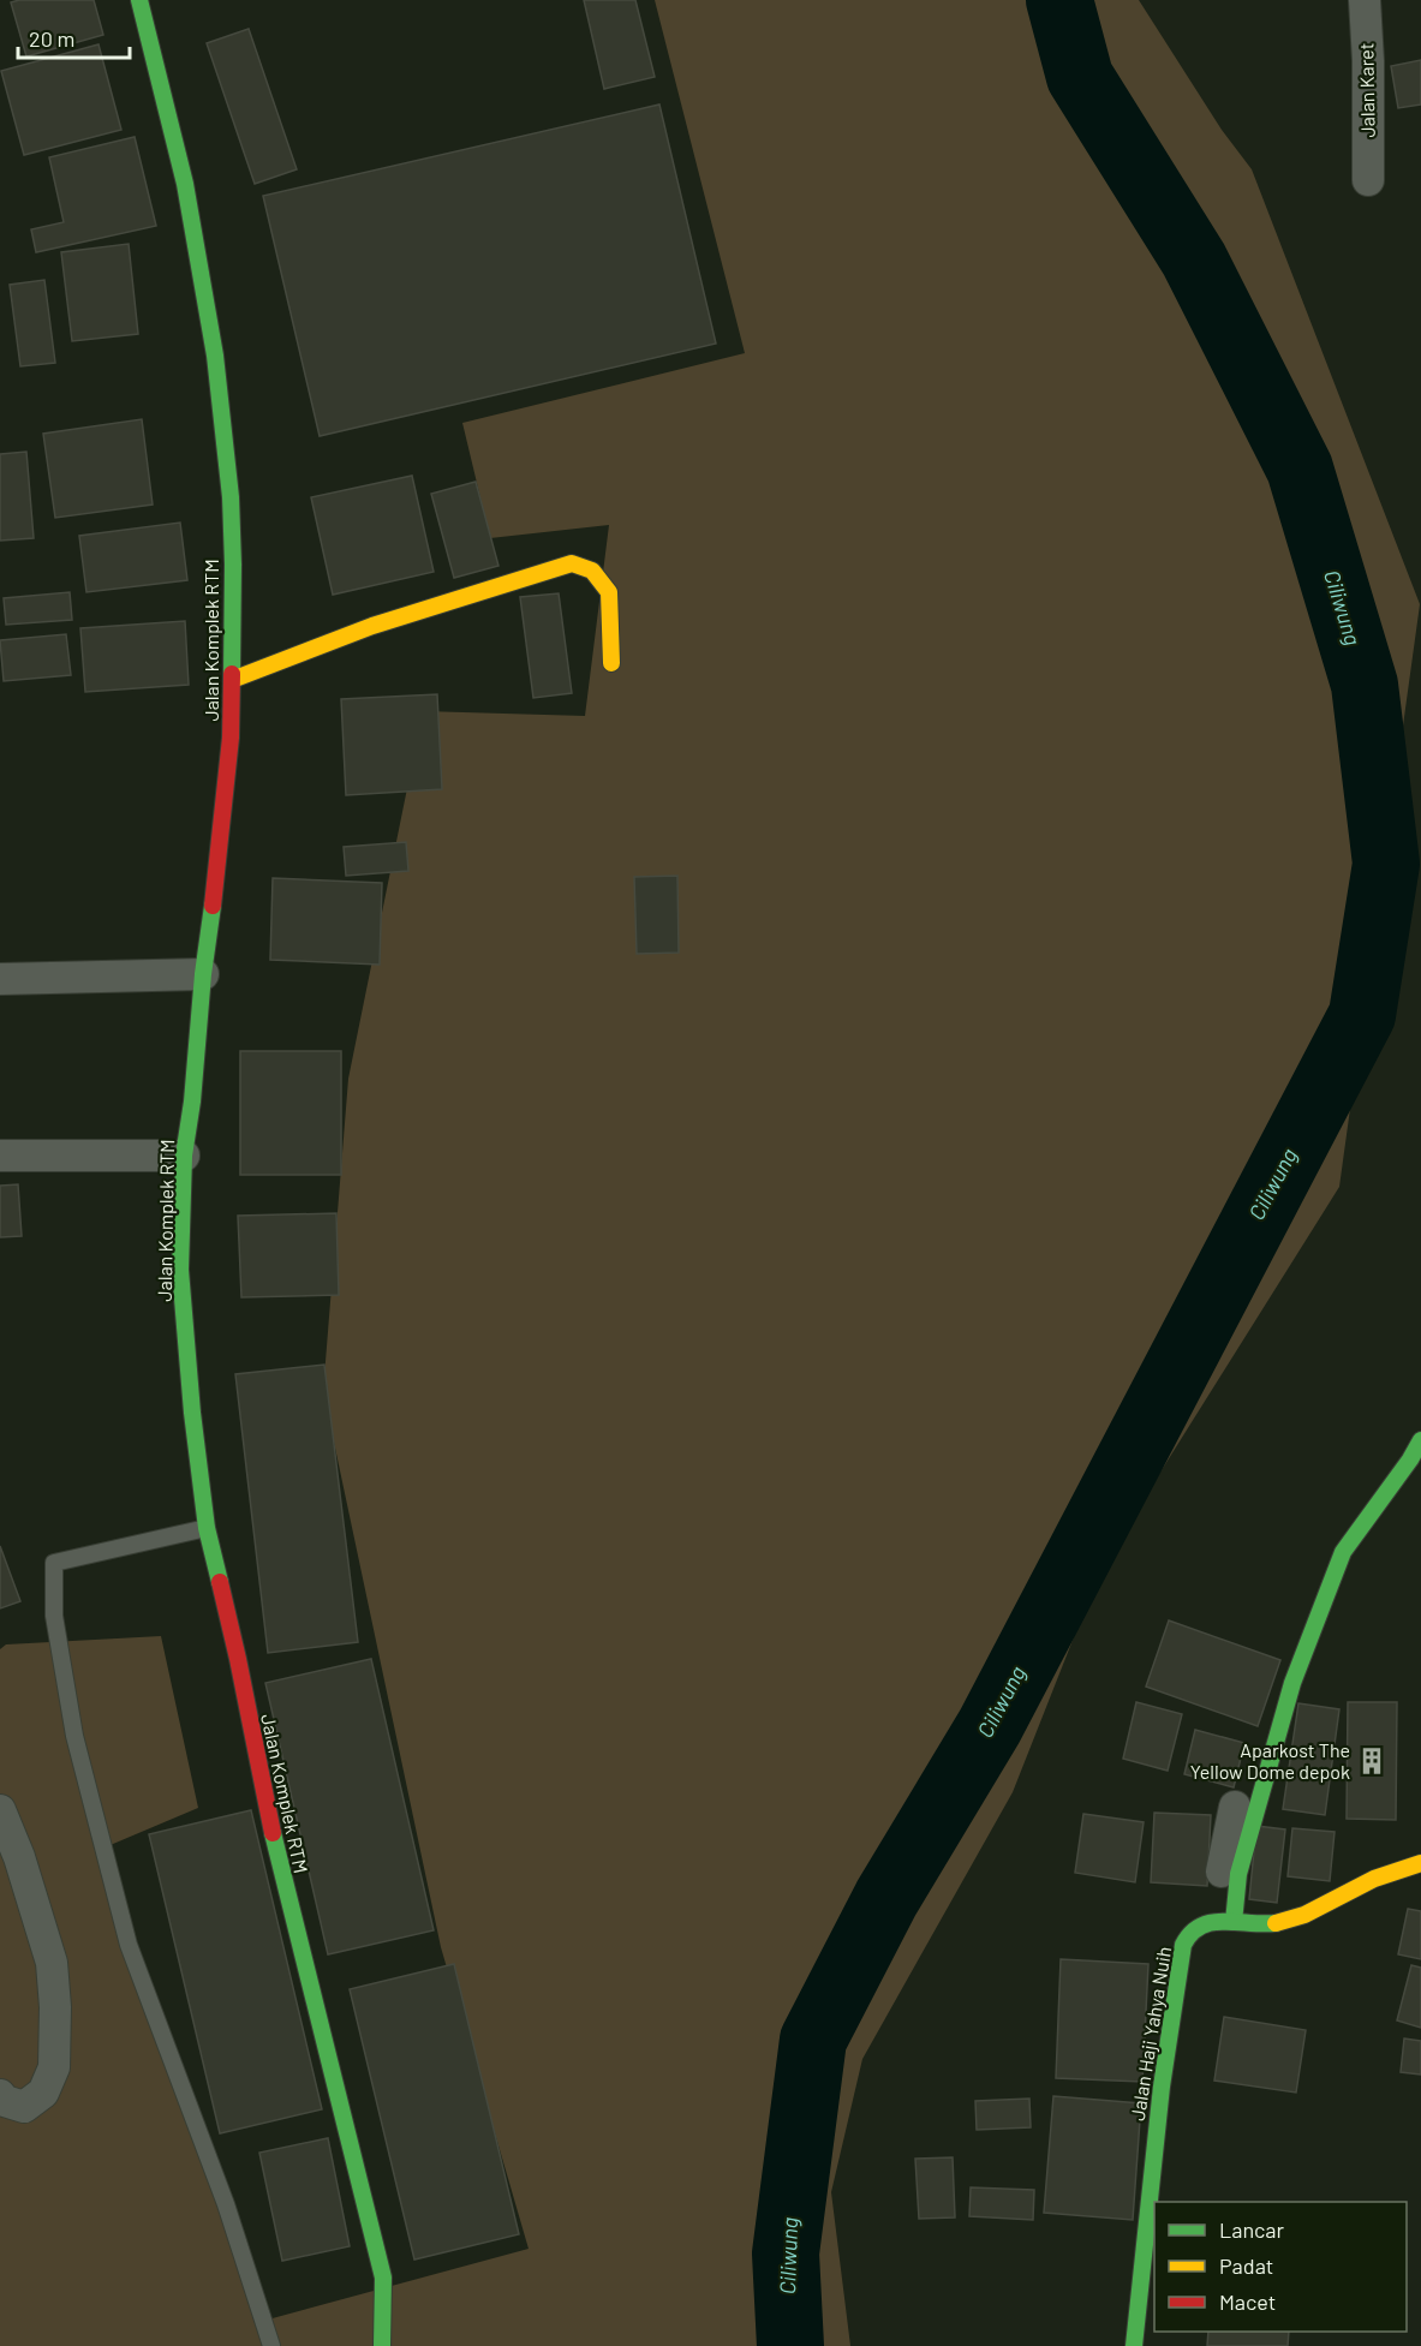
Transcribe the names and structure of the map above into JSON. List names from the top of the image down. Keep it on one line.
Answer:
{"streets":{"street":["Jalan Karet","Jalan Komplek RTM","Jalan Haji Yahya Nuih"]},"water":["Ciliwung"],"places":{"building":["Aparkost The Yellow Dome depok"]},"legend":["Lancar","Padat","Macet"],"scale_bar":"20 m"}
